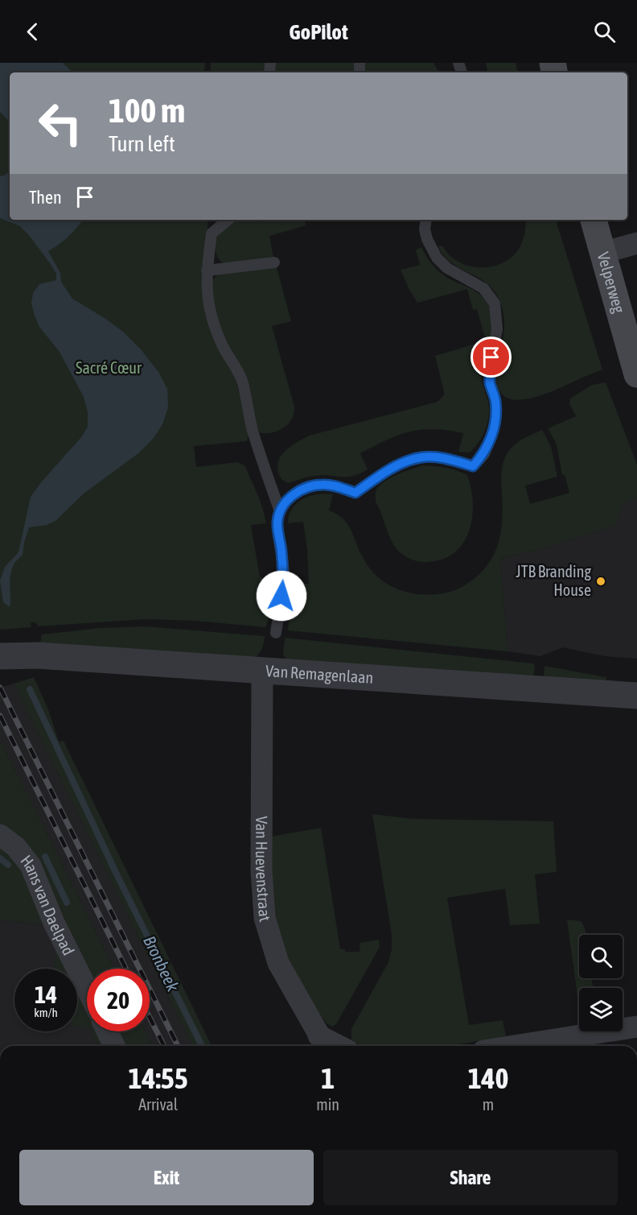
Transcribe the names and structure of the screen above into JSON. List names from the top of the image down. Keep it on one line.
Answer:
{"streets":{"main road":["Velperweg"],"street":["Van Remagenlaan","Van Huevenstraat","Hans van Daelpad"]},"crossings":[["Van Remagenlaan","Van Huevenstraat"]],"water":["Bronbeek"],"parks":["Sacré Cœur"],"places":["JTB Branding House"],"page":{"header":"GoPilot","turn":["100 m","Turn left"],"then":"Then","speed":"14 km/h","limit":"20","eta":["14:55","Arrival","1","min","140","m"],"buttons":["Exit","Share"]}}
